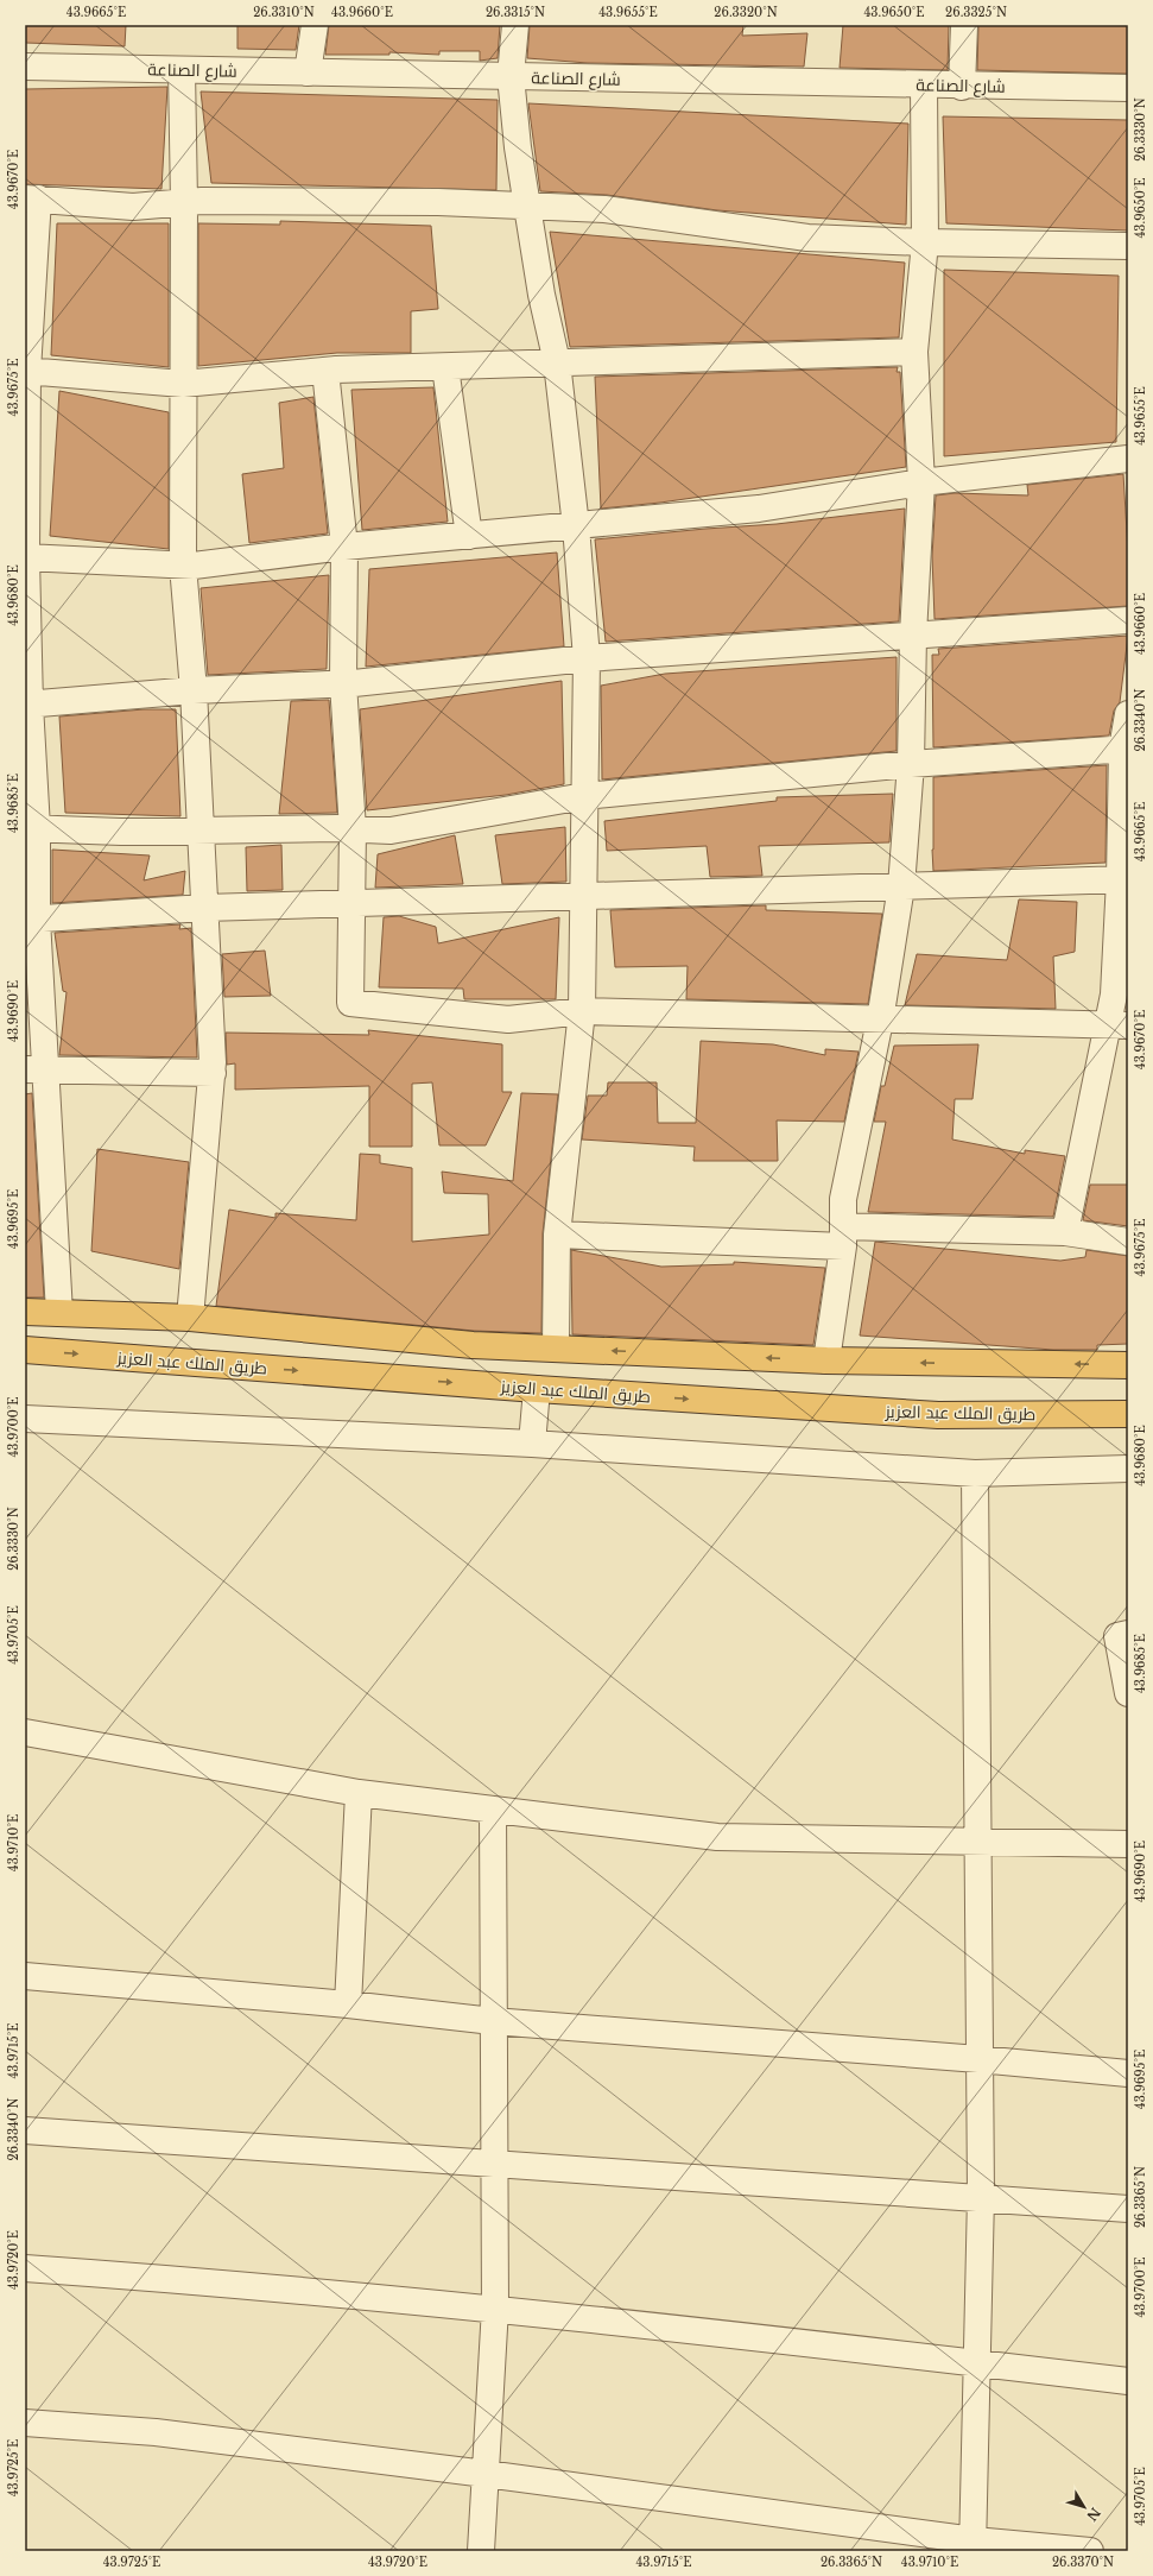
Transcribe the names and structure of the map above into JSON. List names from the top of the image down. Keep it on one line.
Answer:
{"streets":{"highway":["طريق الملك عبد العزيز"],"street":["شارع الصناعة"]},"north":"bottom right","coordinates":["43.9665°E","26.3310°N","43.9660°E","26.3315°N","43.9655°E","26.3320°N","43.9650°E","26.3325°N","26.3330°N","43.9670°E","43.9675°E","43.9680°E","26.3340°N","43.9685°E","43.9690°E","43.9695°E","43.9700°E","43.9705°E","43.9710°E","43.9715°E","26.3365°N","43.9720°E","43.9725°E","26.3370°N"]}
